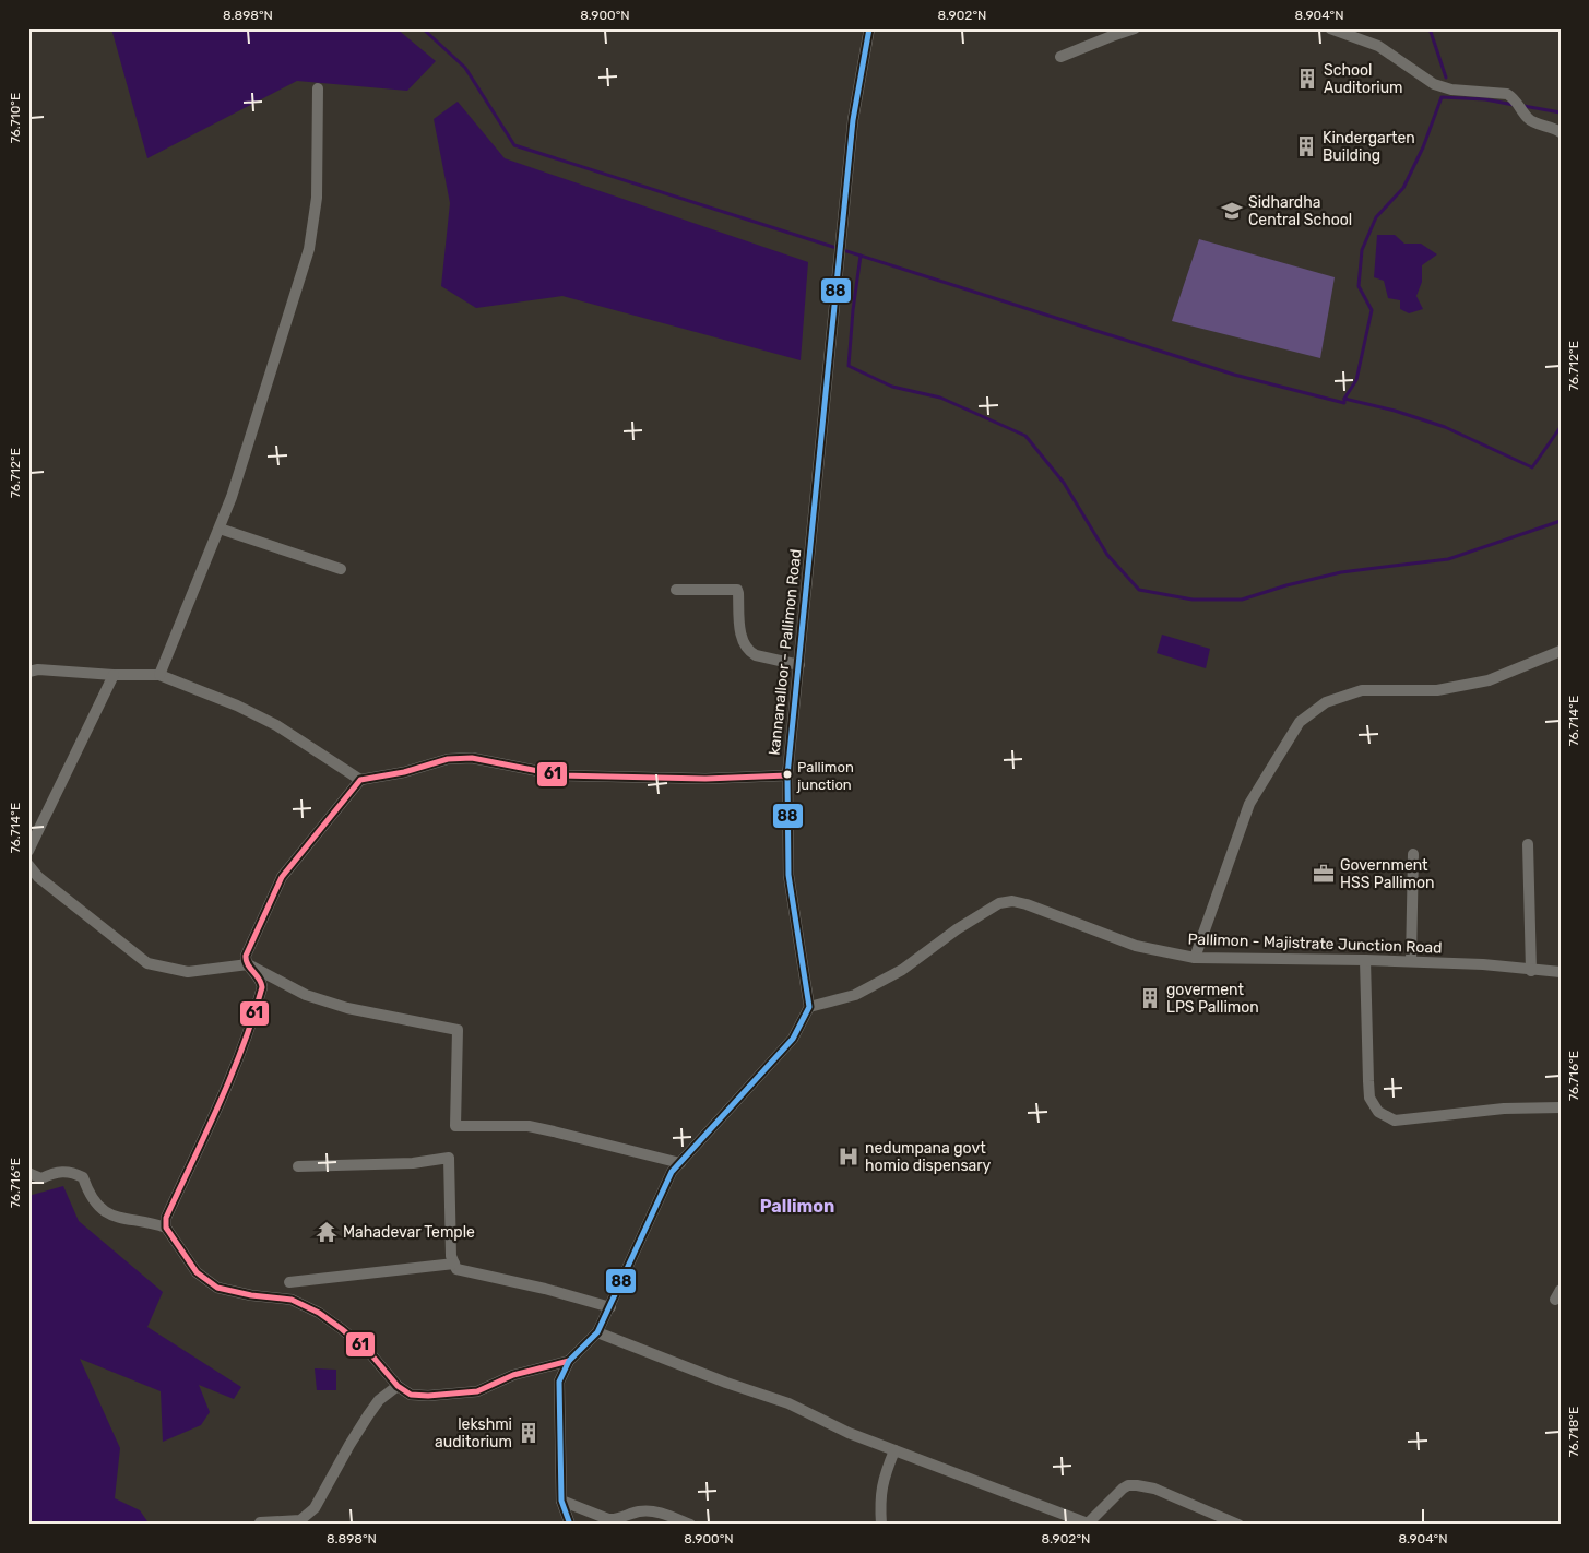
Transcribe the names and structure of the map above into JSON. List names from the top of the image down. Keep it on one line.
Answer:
{"streets":{"street":["kannanalloor - Pallimon Road","Pallimon - Majistrate Junction Road"]},"crossings":[["kannanalloor - Pallimon Road","Pallimon - Majistrate Junction Road"]],"districts":["Pallimon"],"places":{"building":["School Auditorium","Kindergarten Building","goverment LPS Pallimon","lekshmi auditorium"],"school or university":["Sidhardha Central School"],"other":["Pallimon junction"],"office":["Government HSS Pallimon"],"hospital":["nedumpana govt homio dispensary"],"temple":["Mahadevar Temple"]},"lines":["transit line 88","transit line 61"],"coordinates":["8.898°N","8.900°N","8.902°N","8.904°N","76.710°E","76.712°E","76.714°E","76.716°E","76.718°E"]}
